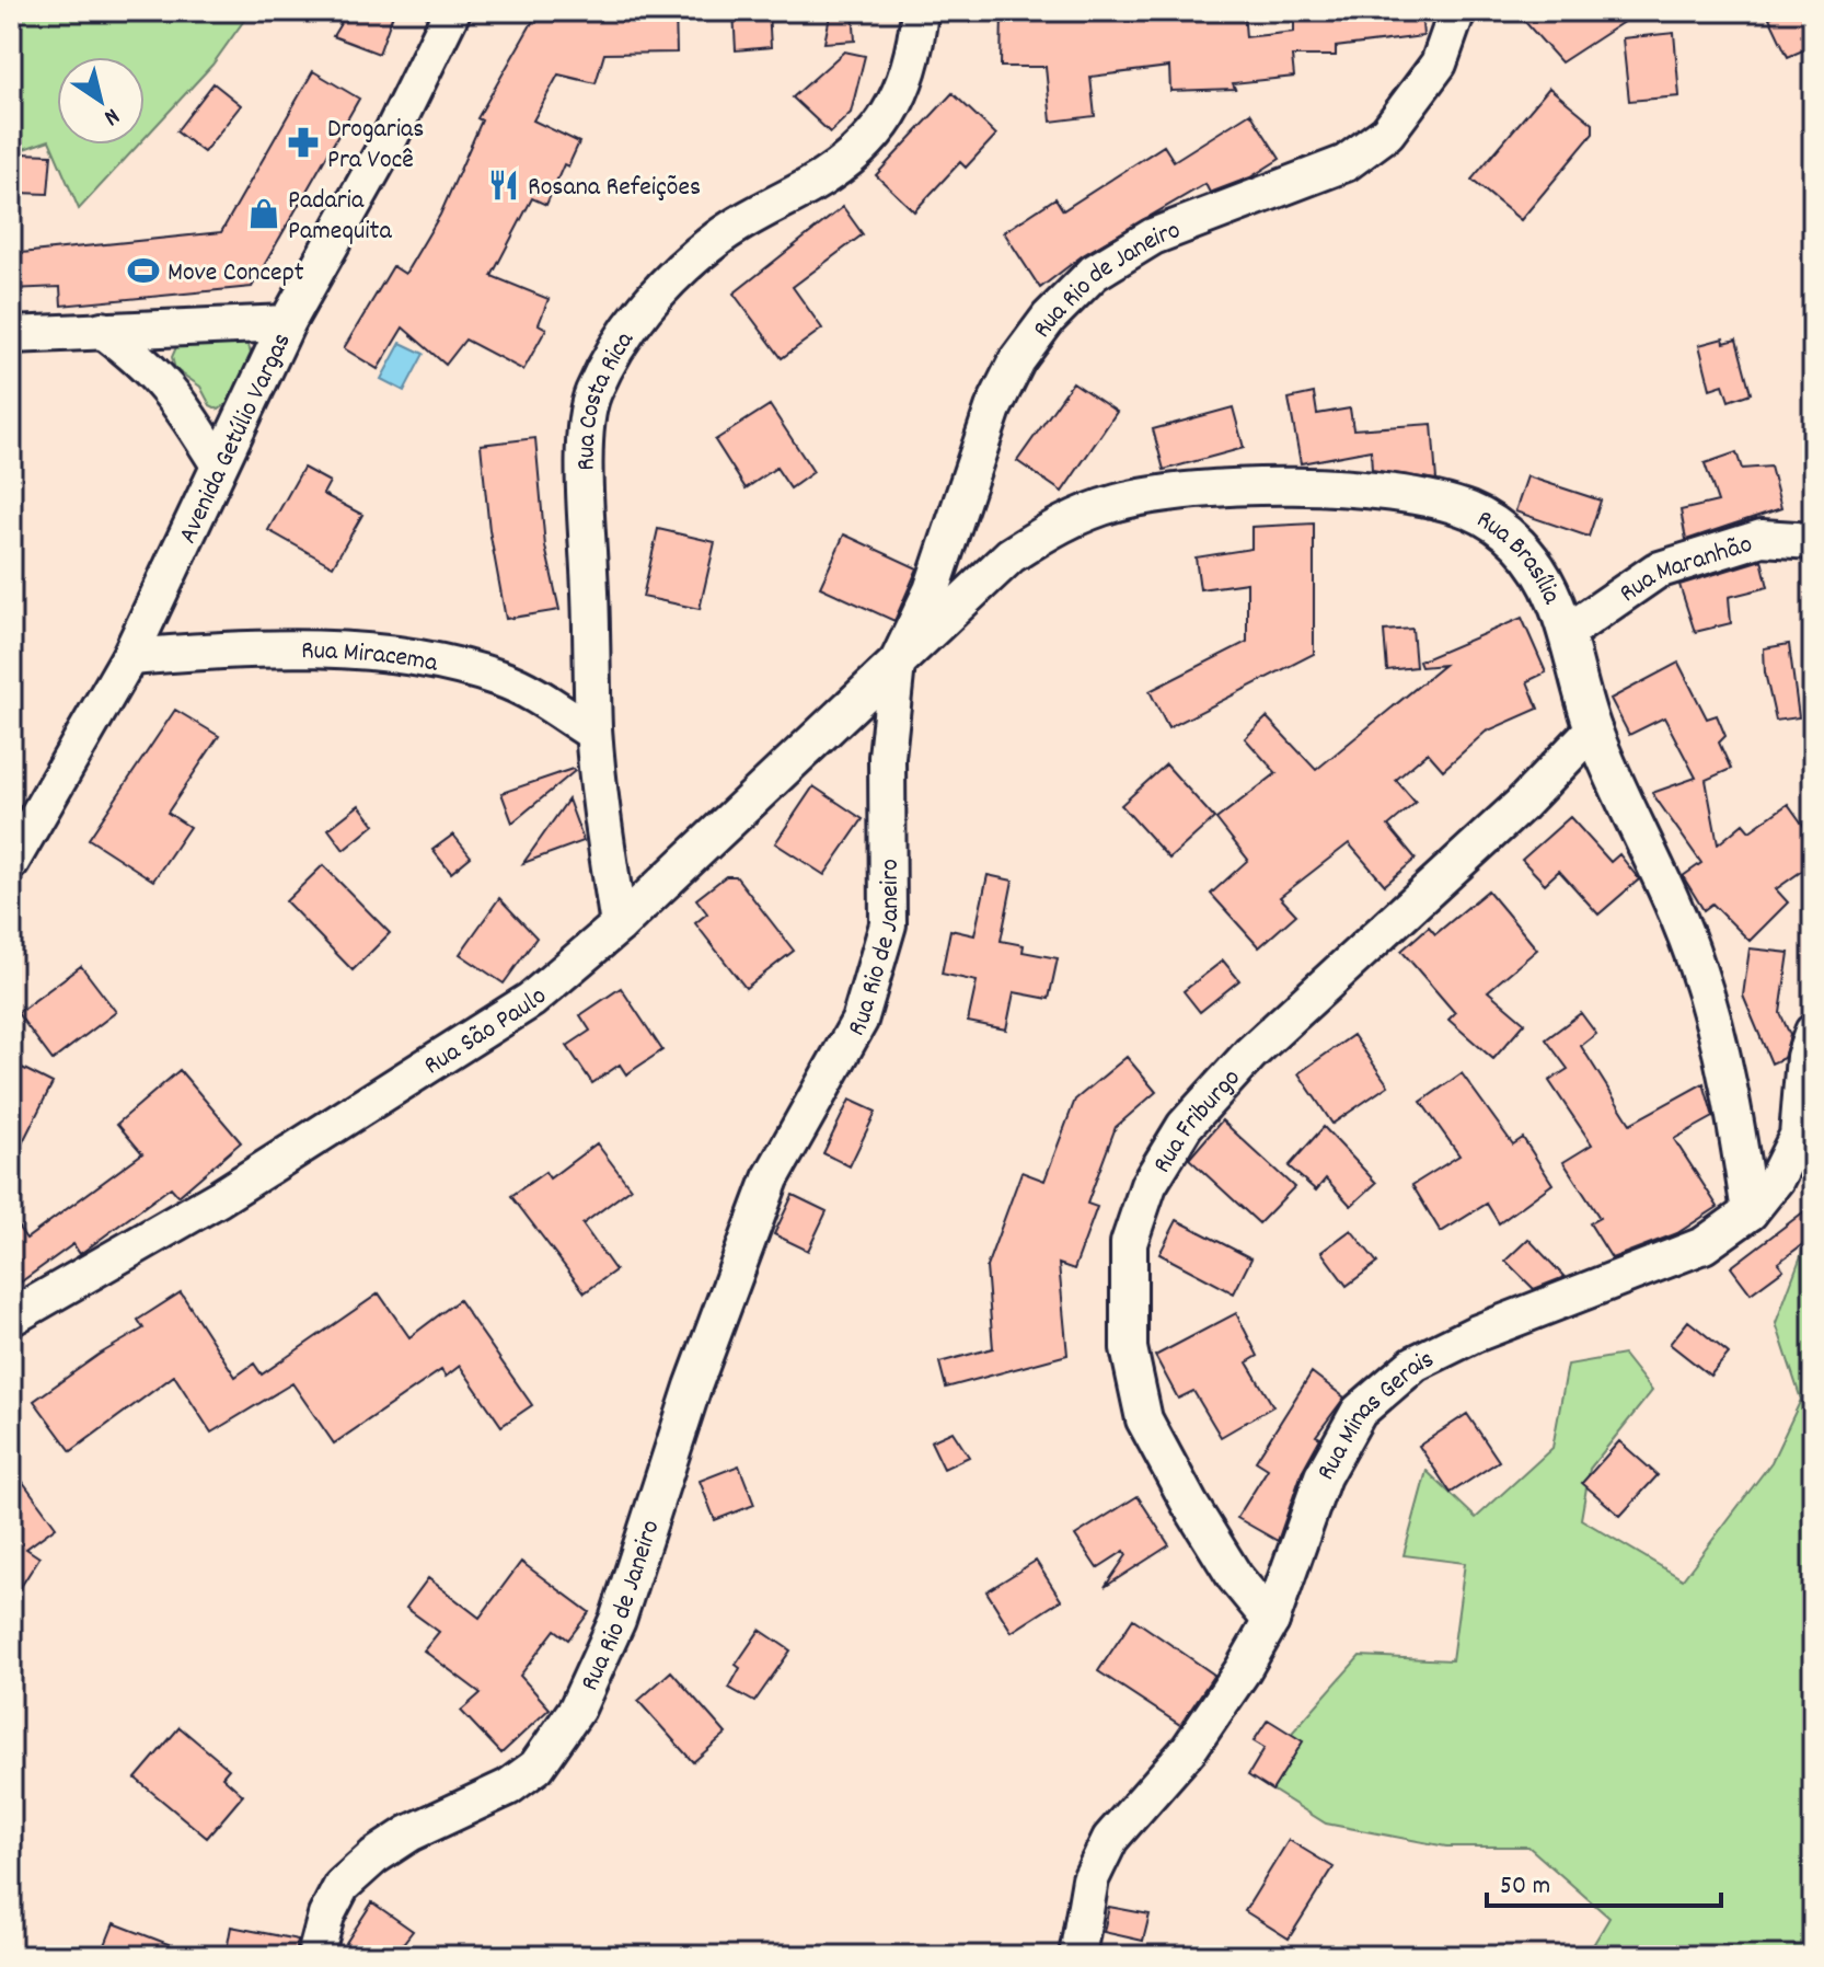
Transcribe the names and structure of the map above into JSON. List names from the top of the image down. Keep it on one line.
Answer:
{"streets":{"street":["Rua Rio de Janeiro","Rua Costa Rica","Avenida Getúlio Vargas","Rua Brasília","Rua Maranhão","Rua Miracema","Rua São Paulo","Rua Friburgo","Rua Minas Gerais"]},"crossings":[["Rua Rio de Janeiro","Rua Brasília"],["Rua Rio de Janeiro","Rua São Paulo"],["Rua Costa Rica","Rua Miracema"],["Rua Costa Rica","Rua São Paulo"],["Avenida Getúlio Vargas","Rua Miracema"],["Rua Brasília","Rua Maranhão"],["Rua Brasília","Rua São Paulo"],["Rua Brasília","Rua Friburgo"],["Rua Brasília","Rua Minas Gerais"],["Rua Friburgo","Rua Minas Gerais"]],"places":{"pharmacy":["Drogarias Pra Você"],"restaurant":["Rosana Refeições"],"shop":["Padaria Pamequita"],"sports":["Move Concept"]},"scale_bar":"50 m","north":"bottom right"}
